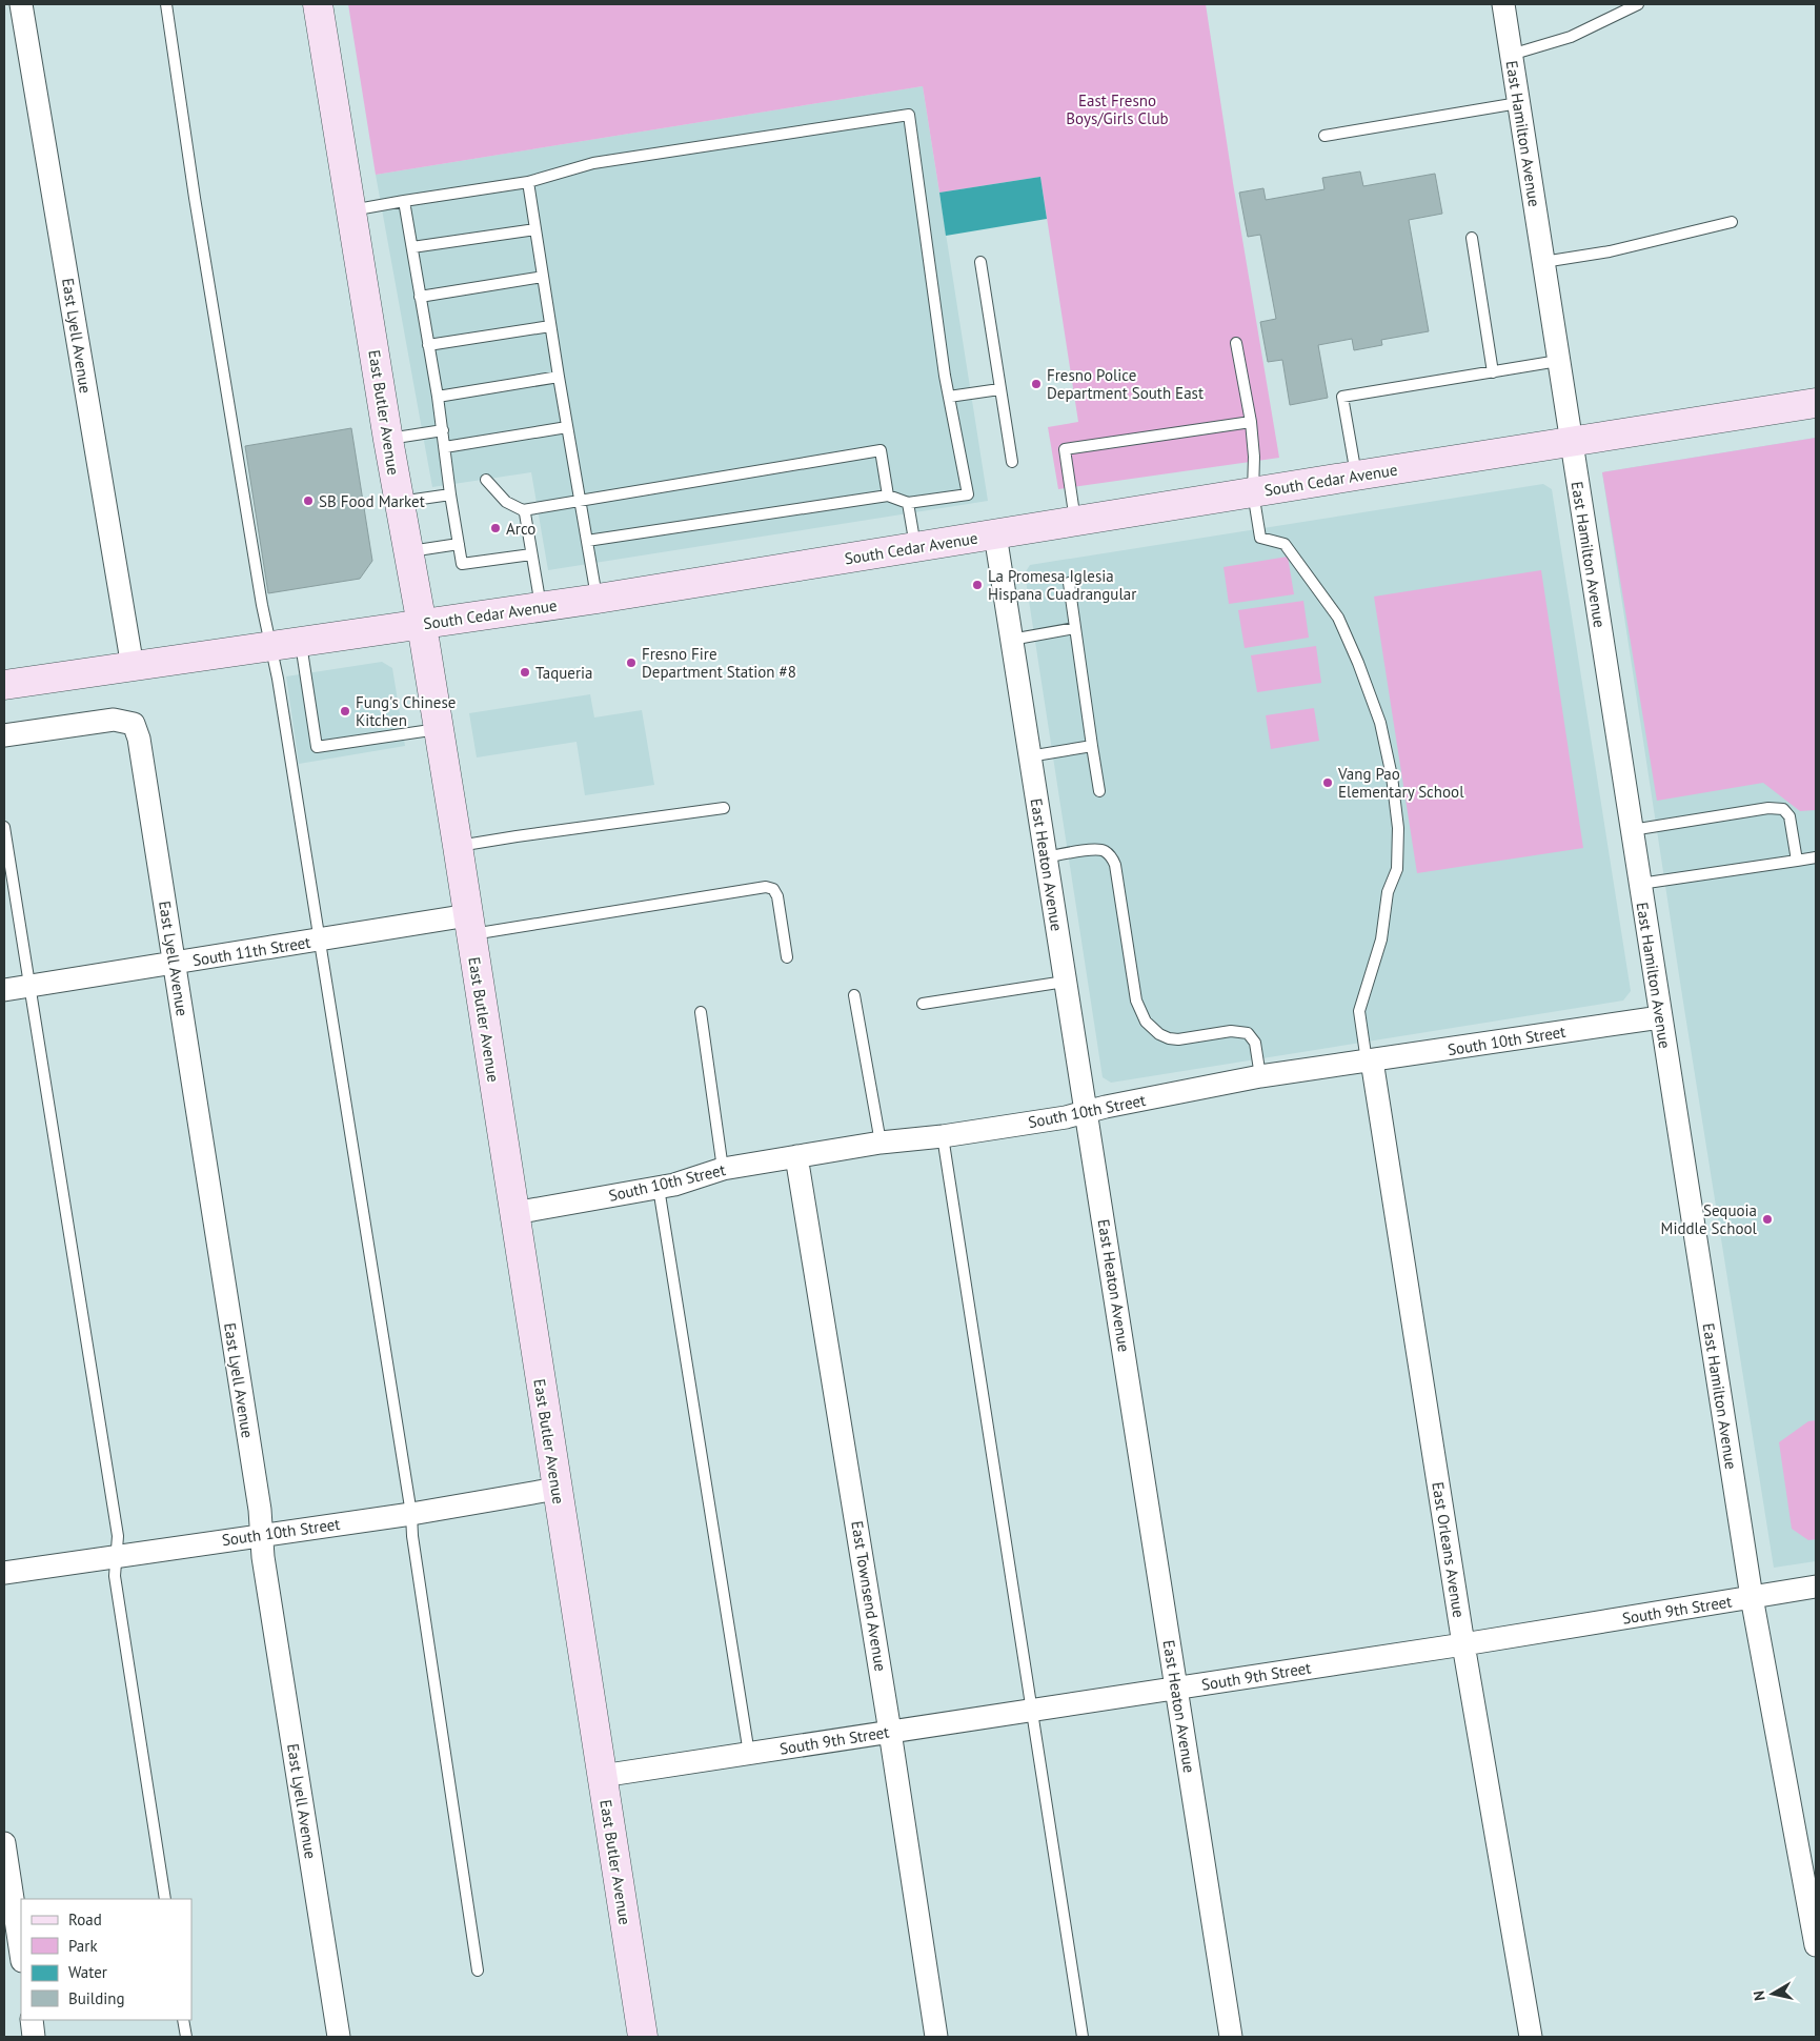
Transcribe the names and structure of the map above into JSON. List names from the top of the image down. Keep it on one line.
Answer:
{"streets":{"street":["East Hamilton Avenue","East Lyell Avenue","East Butler Avenue","South Cedar Avenue","East Heaton Avenue","South 11th Street","South 10th Street","East Orleans Avenue","East Townsend Avenue","South 9th Street"]},"crossings":[["East Hamilton Avenue","South Cedar Avenue"],["East Hamilton Avenue","South 10th Street"],["East Hamilton Avenue","South 9th Street"],["East Lyell Avenue","South Cedar Avenue"],["East Lyell Avenue","South 11th Street"],["East Lyell Avenue","South 10th Street"],["East Butler Avenue","South Cedar Avenue"],["East Butler Avenue","South 11th Street"],["East Butler Avenue","South 10th Street"],["East Butler Avenue","South 9th Street"],["South Cedar Avenue","East Heaton Avenue"],["East Heaton Avenue","South 10th Street"],["East Heaton Avenue","South 9th Street"],["South 10th Street","East Orleans Avenue"],["South 10th Street","East Townsend Avenue"],["East Orleans Avenue","South 9th Street"],["East Townsend Avenue","South 9th Street"]],"parks":["East Fresno Boys/Girls Club"],"places":["Fresno Police Department South East","SB Food Market","Arco","La Promesa Iglesia Hispana Cuadrangular","Fresno Fire Department Station #8","Taqueria","Fung's Chinese Kitchen","Vang Pao Elementary School","Sequoia Middle School"],"legend":["Road","Park","Water","Building"],"north":"left"}
